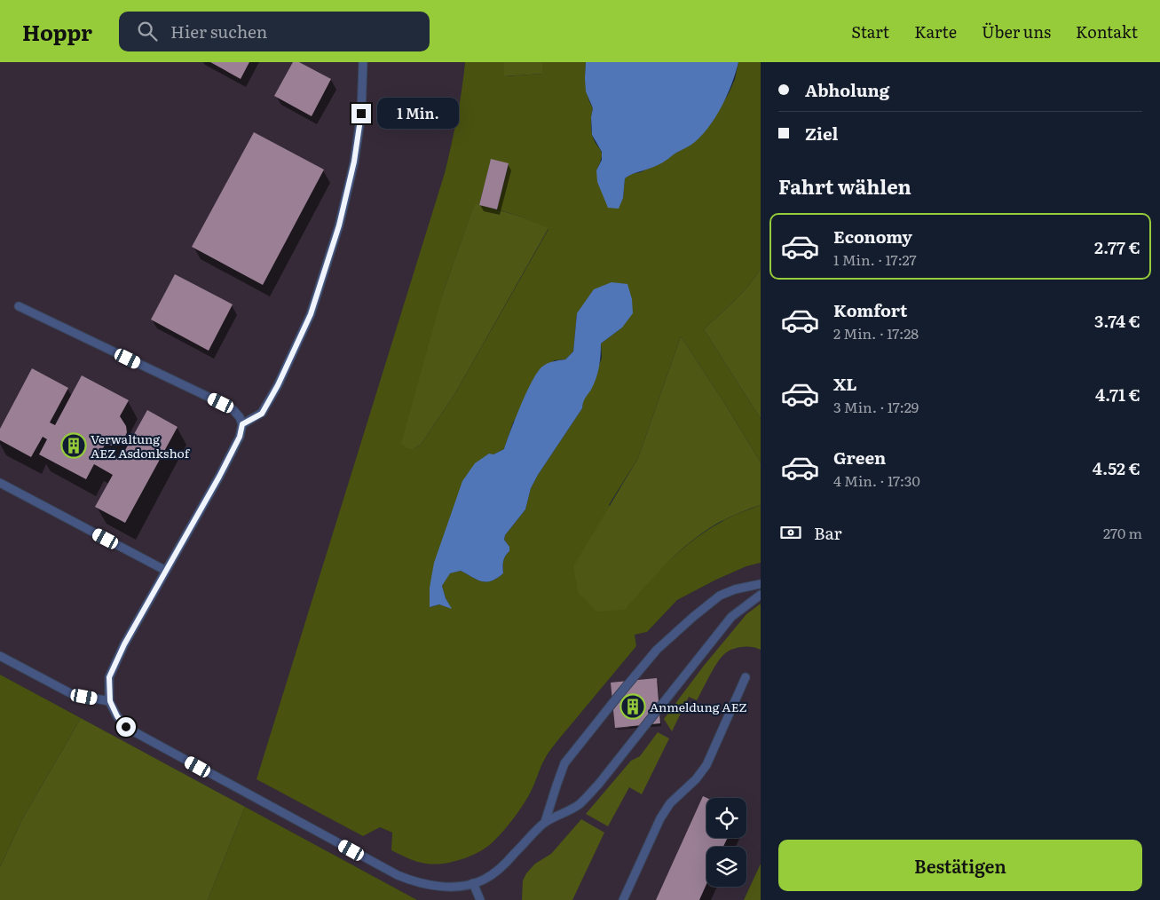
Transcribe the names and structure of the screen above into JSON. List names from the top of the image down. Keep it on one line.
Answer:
{"places":{"building":["Verwaltung AEZ Asdonkshof","Anmeldung AEZ"]},"page":{"header":"Hoppr","search":"Hier suchen","nav":["Start","Karte","Über uns","Kontakt"],"banner":["Abholung","Ziel"],"bubble":"1 Min.","heading":"Fahrt wählen","list":[{"name":"Economy","note":"1 Min. · 17:27","value":"2.77 €"},{"name":"Komfort","note":"2 Min. · 17:28","value":"3.74 €"},{"name":"XL","note":"3 Min. · 17:29","value":"4.71 €"},{"name":"Green","note":"4 Min. · 17:30","value":"4.52 €"}],"pay":["Bar","270 m"],"buttons":"Bestätigen"}}
